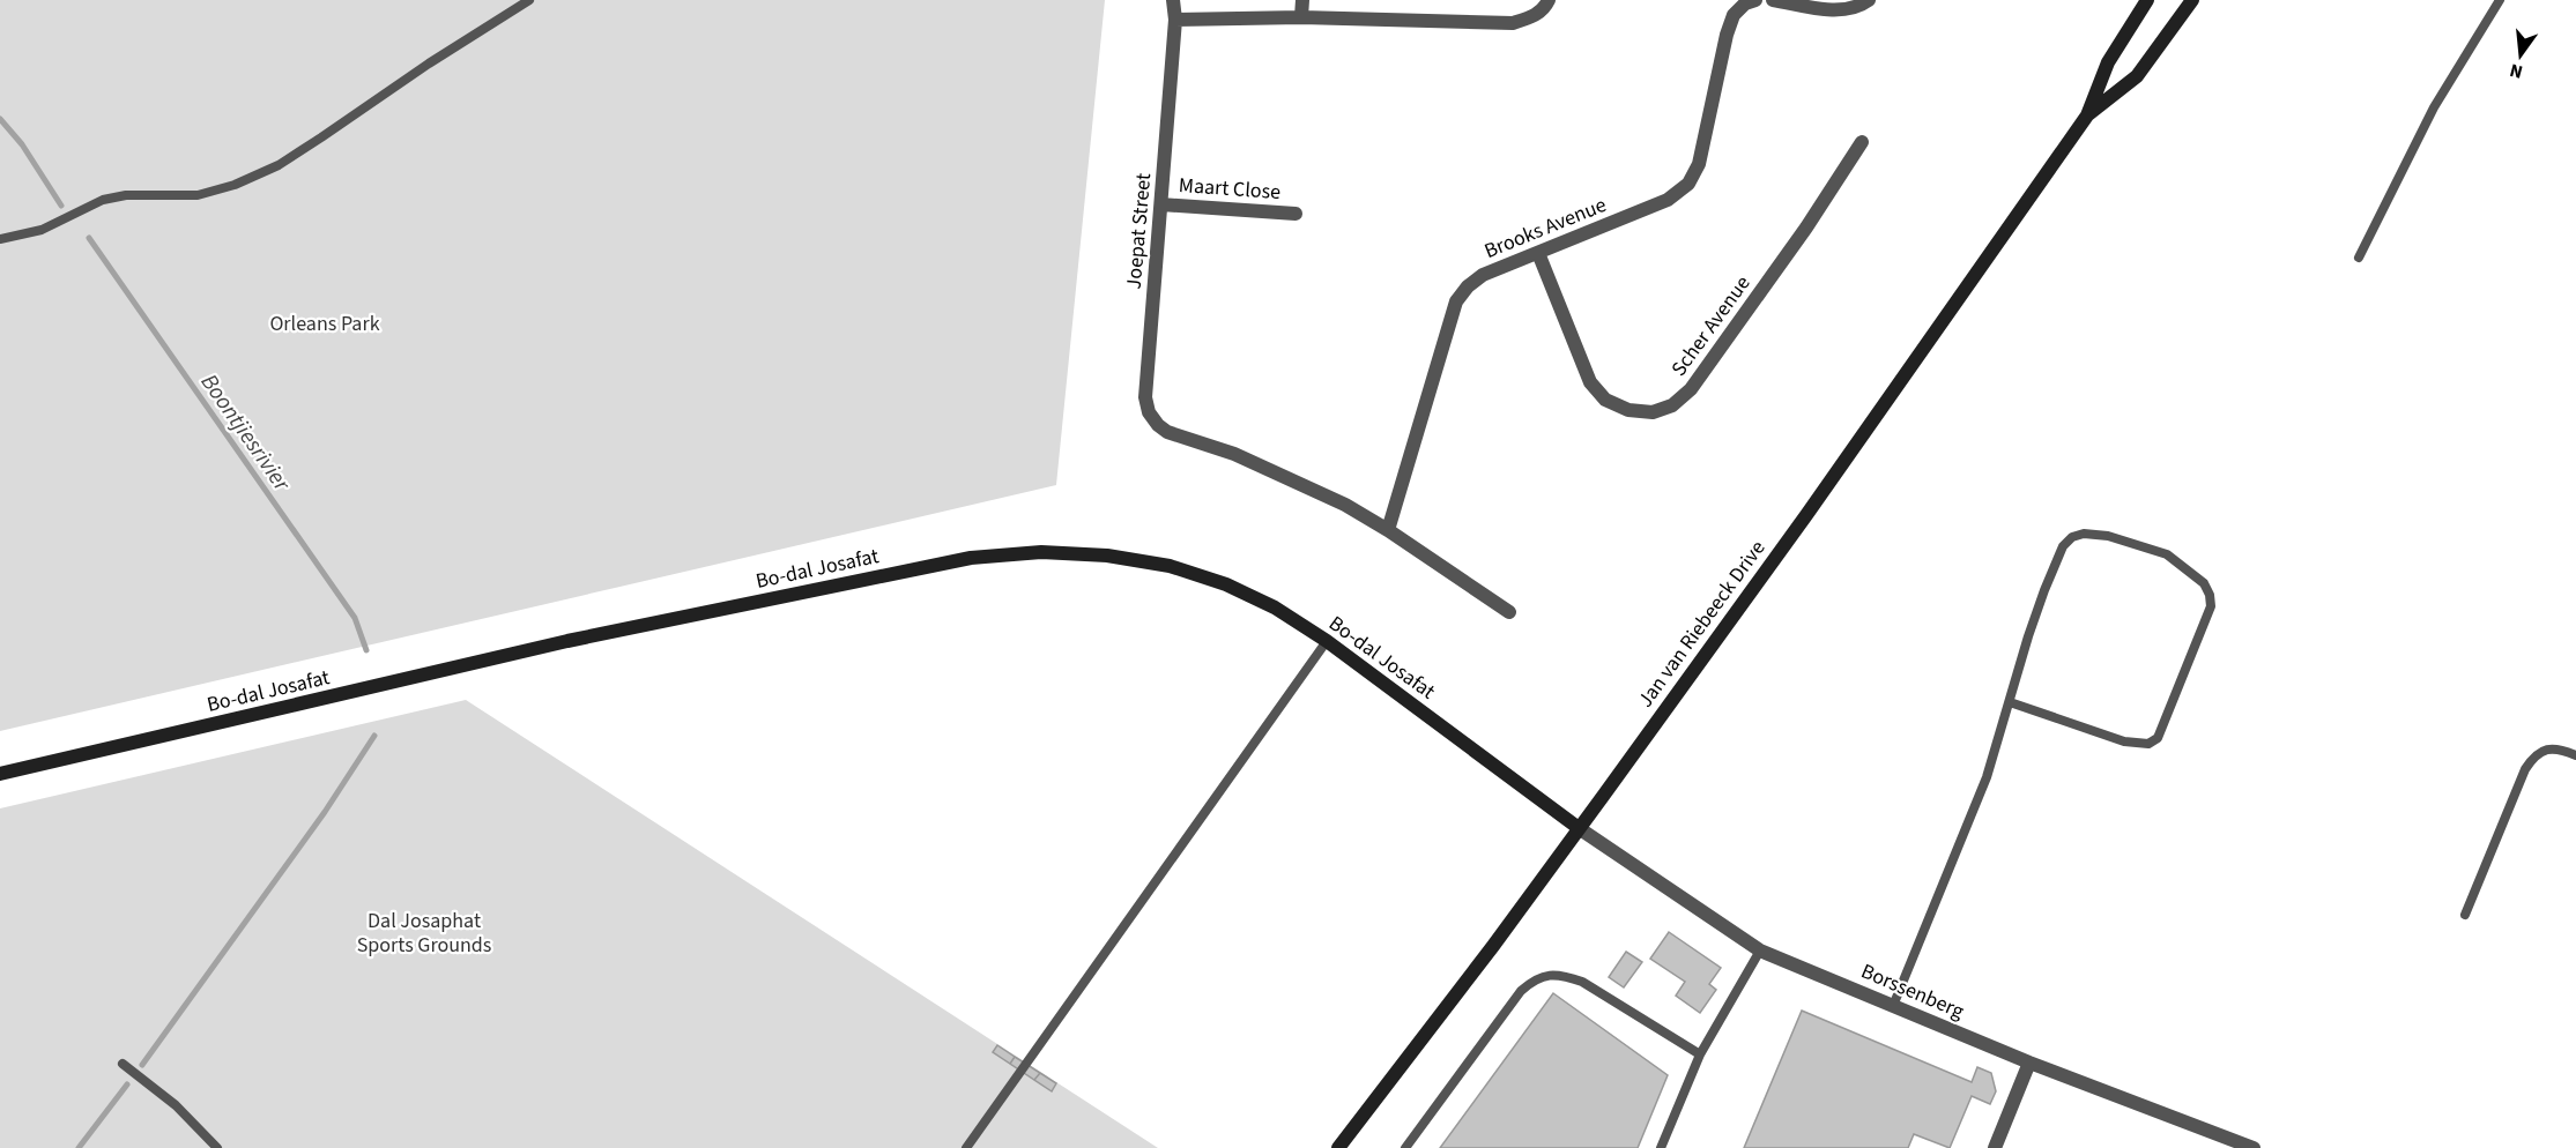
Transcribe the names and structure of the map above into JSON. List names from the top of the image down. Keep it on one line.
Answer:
{"streets":{"street":["Maart Close","Brooks Avenue","Joepat Street","Scher Avenue","Bo-dal Josafat","Jan van Riebeeck Drive","Borssenberg"]},"crossings":[["Maart Close","Joepat Street"],["Brooks Avenue","Joepat Street"],["Brooks Avenue","Scher Avenue"],["Bo-dal Josafat","Jan van Riebeeck Drive"],["Bo-dal Josafat","Borssenberg"],["Jan van Riebeeck Drive","Borssenberg"]],"water":["Boontjiesrivier"],"parks":["Orleans Park","Dal Josaphat Sports Grounds"],"north":"bottom"}
